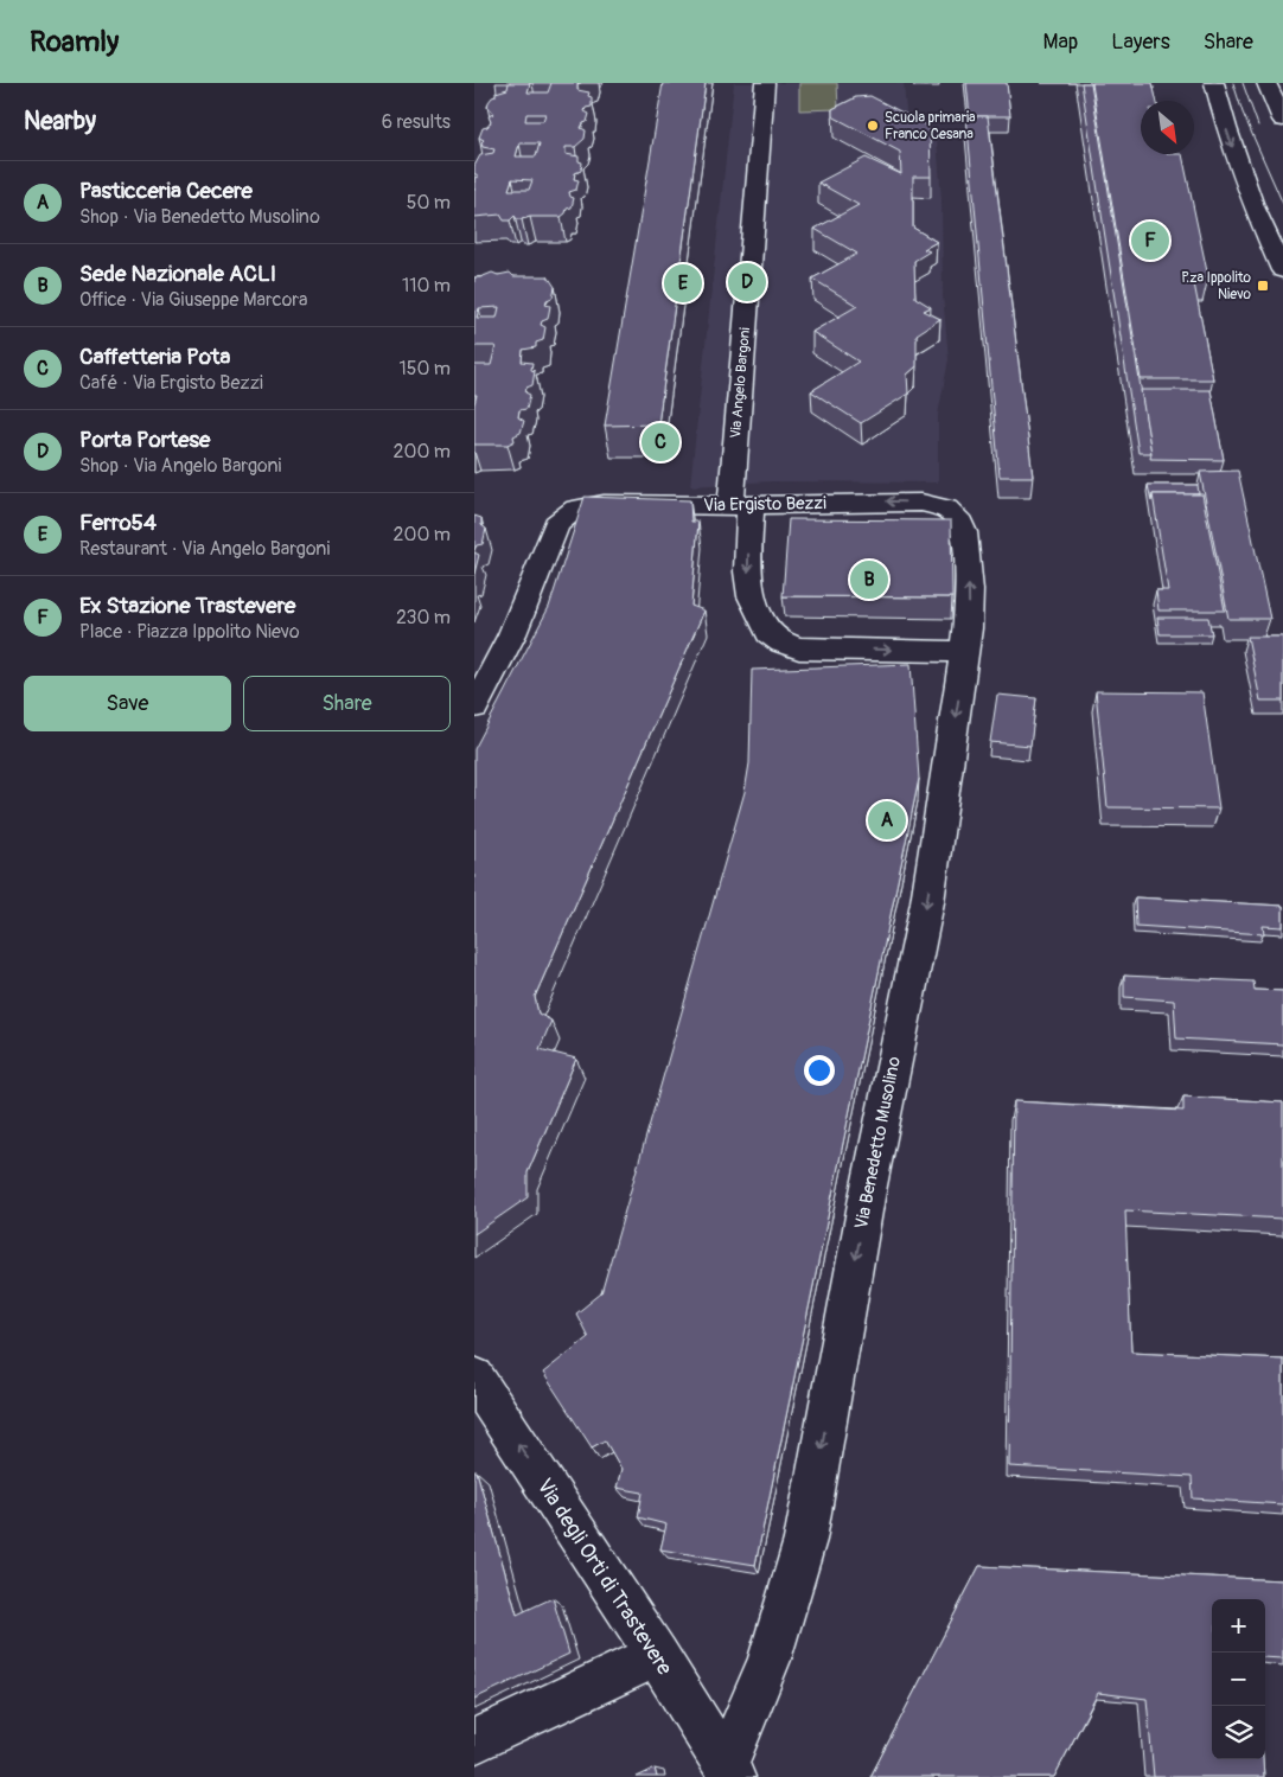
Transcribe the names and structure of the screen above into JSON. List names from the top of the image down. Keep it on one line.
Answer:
{"streets":{"street":["Via Angelo Bargoni","Via Ergisto Bezzi","Via Benedetto Musolino","Via degli Orti di Trastevere"]},"crossings":[["Via Angelo Bargoni","Via Ergisto Bezzi"],["Via Angelo Bargoni","Via Benedetto Musolino"],["Via Ergisto Bezzi","Via Benedetto Musolino"],["Via Benedetto Musolino","Via degli Orti di Trastevere"]],"one_way":["Via Angelo Bargoni","Via degli Orti di Trastevere"],"places":{"other":["Scuola primaria Franco Cesana"],"transit":["P.za Ippolito Nievo"]},"north":"bottom right","page":{"header":"Roamly","nav":["Map","Layers","Share"],"heading":["Nearby","6 results"],"list":[{"mark":"A","name":"Pasticceria Cecere","note":"Shop · Via Benedetto Musolino","value":"50 m"},{"mark":"B","name":"Sede Nazionale ACLI","note":"Office · Via Giuseppe Marcora","value":"110 m"},{"mark":"C","name":"Caffetteria Pota","note":"Café · Via Ergisto Bezzi","value":"150 m"},{"mark":"D","name":"Porta Portese","note":"Shop · Via Angelo Bargoni","value":"200 m"},{"mark":"E","name":"Ferro54","note":"Restaurant · Via Angelo Bargoni","value":"200 m"},{"mark":"F","name":"Ex Stazione Trastevere","note":"Place · Piazza Ippolito Nievo","value":"230 m"}],"pins":["F","D","E","C","B","A"],"buttons":["Save","Share"],"map_buttons":["+","−"]}}
